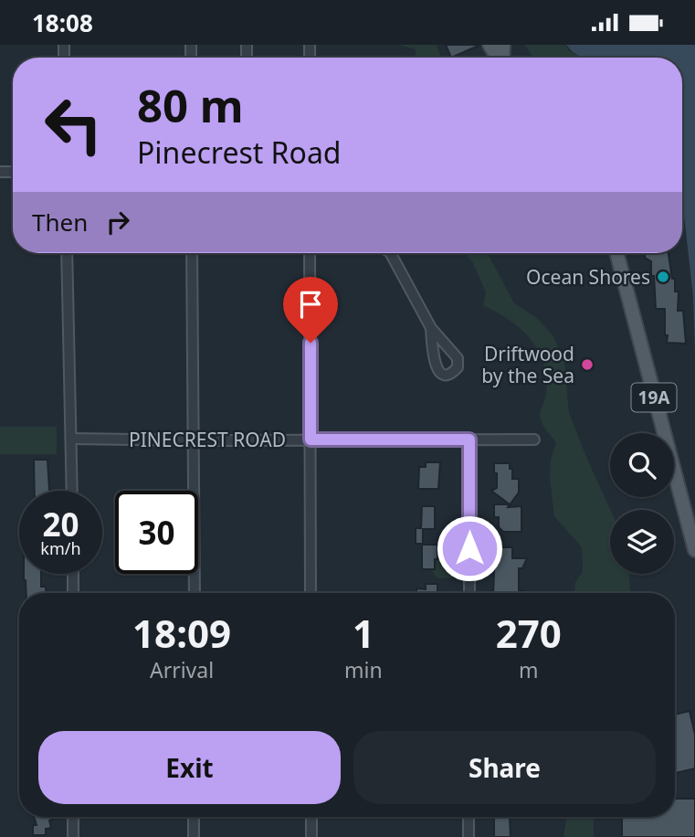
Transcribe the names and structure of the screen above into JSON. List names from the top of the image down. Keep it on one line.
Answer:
{"streets":{"main road":["19A"],"street":["PINECREST ROAD"]},"places":["Ocean Shores","Driftwood by the Sea"],"page":{"status":"18:08","turn":["80 m","Pinecrest Road"],"then":"Then","speed":"20 km/h","limit":"30","eta":["18:09","Arrival","1","min","270","m"],"buttons":["Exit","Share"]}}
